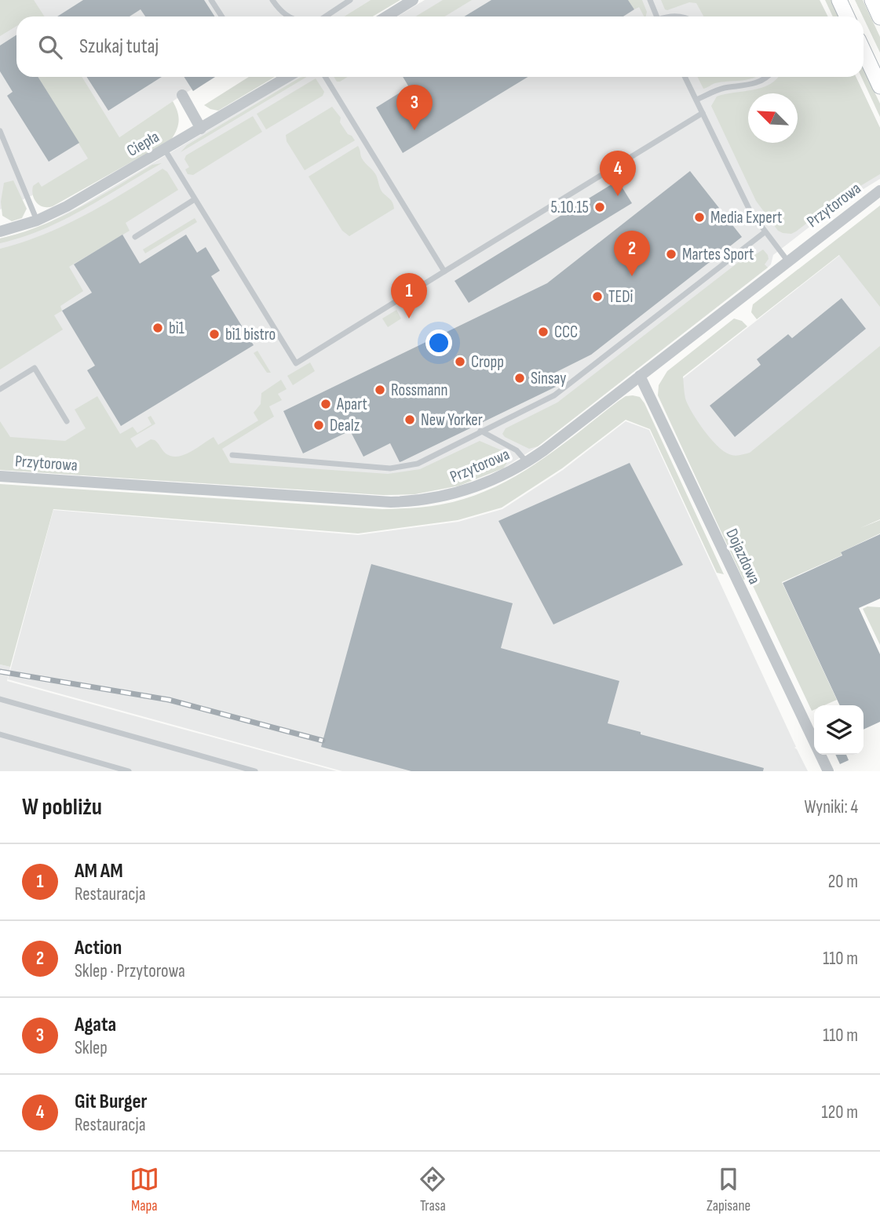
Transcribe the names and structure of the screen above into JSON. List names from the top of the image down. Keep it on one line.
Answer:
{"streets":{"street":["Ciepła","Przytorowa","Dojazdowa"]},"crossings":[["Przytorowa","Dojazdowa"]],"places":["5.10.15","Media Expert","Martes Sport","TEDi","bi1","CCC","bi1 bistro","Cropp","Sinsay","Rossmann","Apart","New Yorker","Dealz"],"north":"top left","page":{"search":"Szukaj tutaj","pins":["3","4","2","1"],"heading":["W pobliżu","Wyniki: 4"],"list":[{"mark":"1","name":"AM AM","note":"Restauracja","value":"20 m"},{"mark":"2","name":"Action","note":"Sklep · Przytorowa","value":"110 m"},{"mark":"3","name":"Agata","note":"Sklep","value":"110 m"},{"mark":"4","name":"Git Burger","note":"Restauracja","value":"120 m"}],"nav":["Mapa","Trasa","Zapisane"]}}
